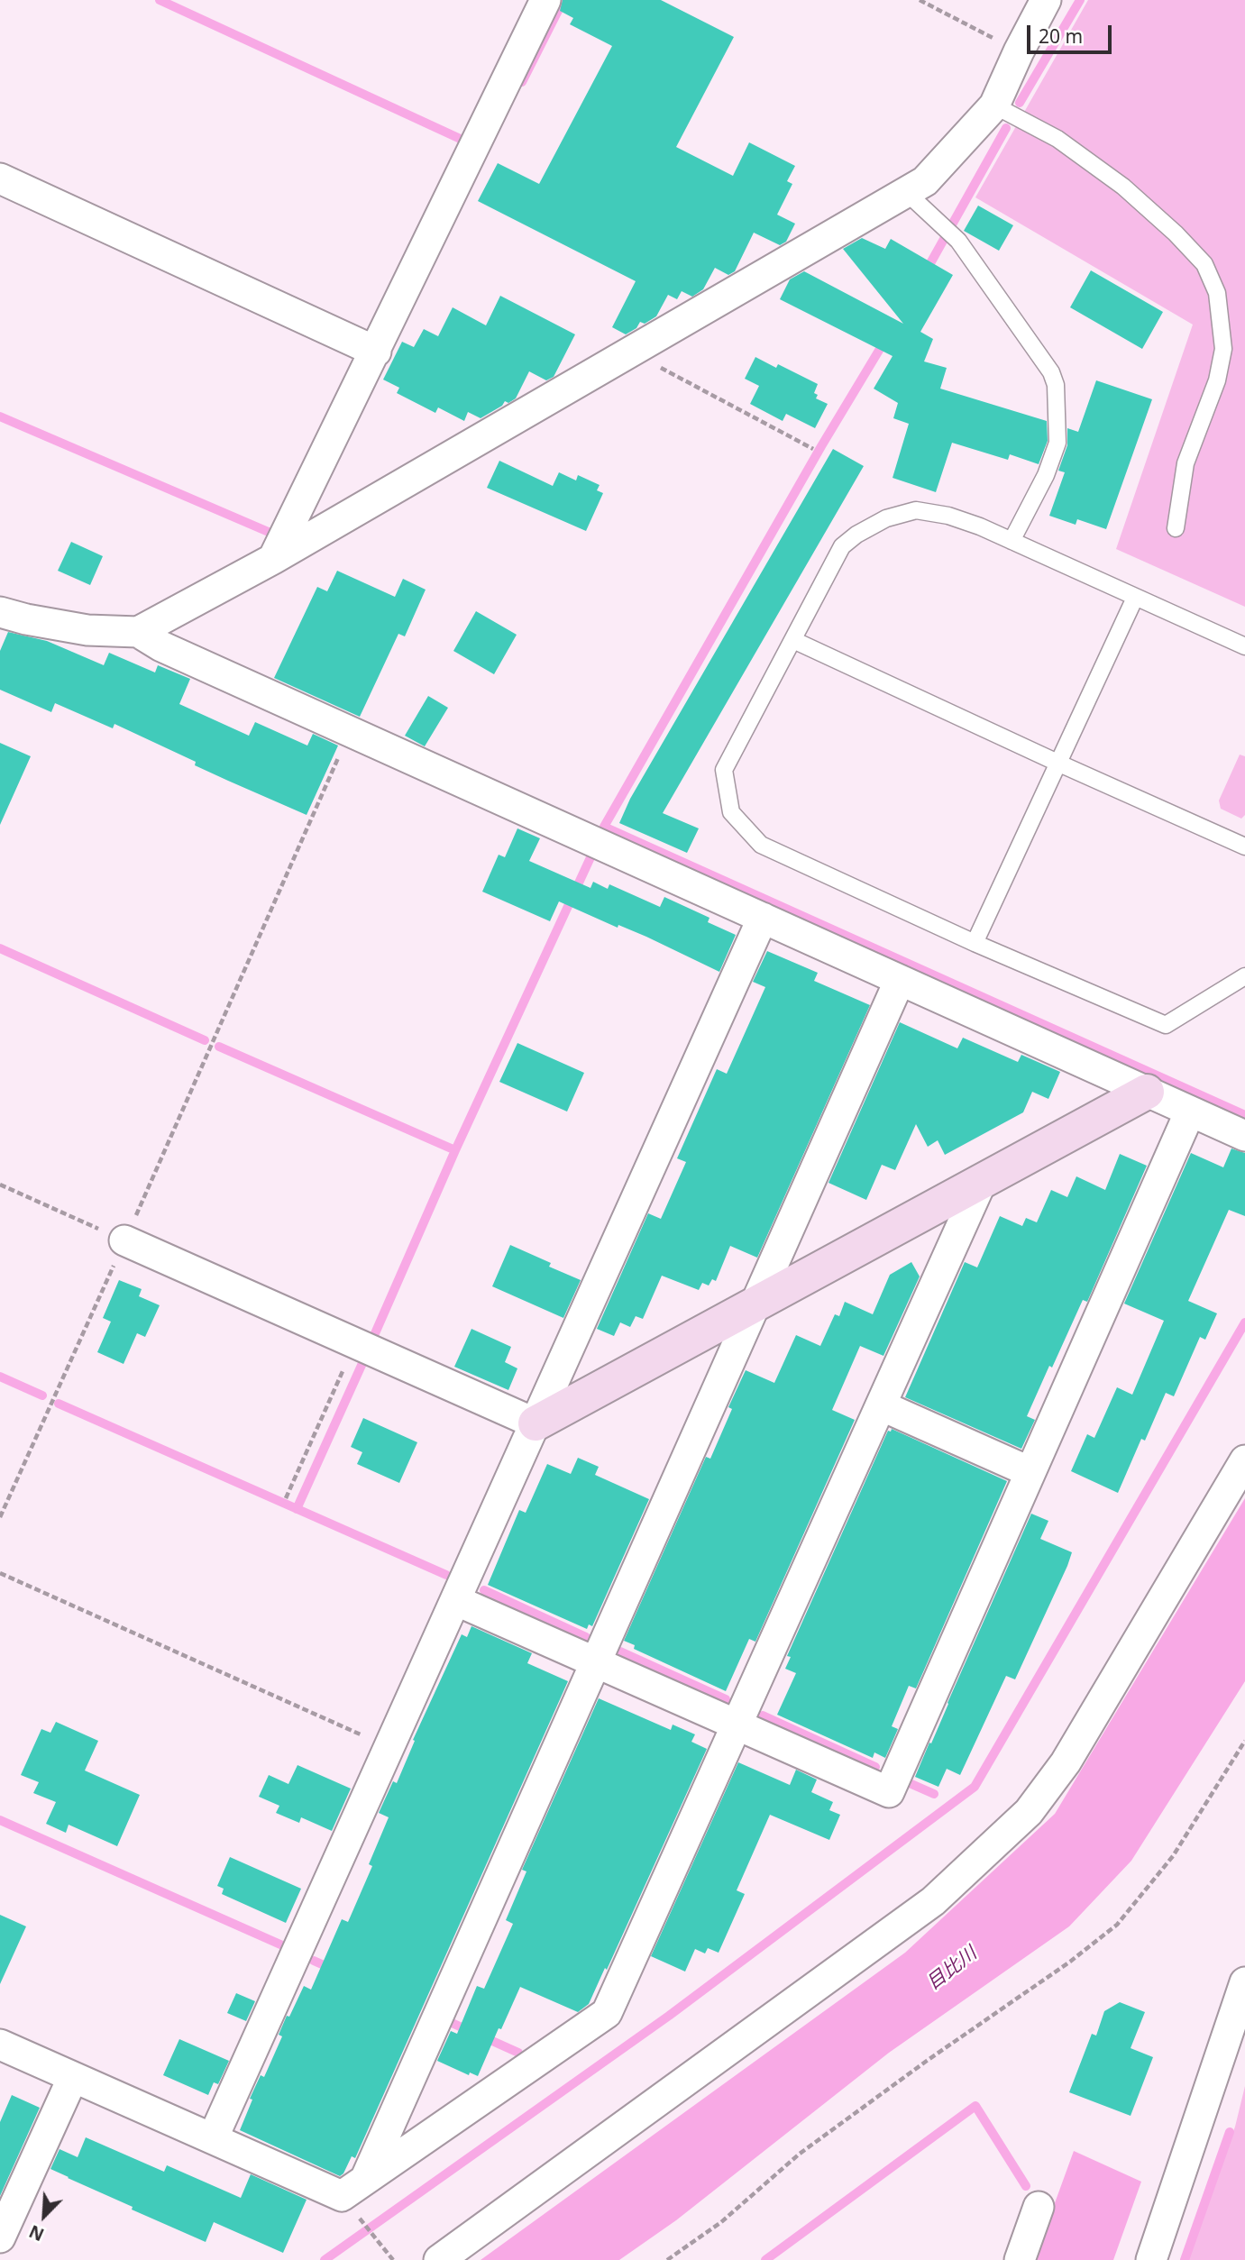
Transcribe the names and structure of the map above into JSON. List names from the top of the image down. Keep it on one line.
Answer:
{"water":["目比川"],"scale_bar":"20 m","north":"bottom left"}
